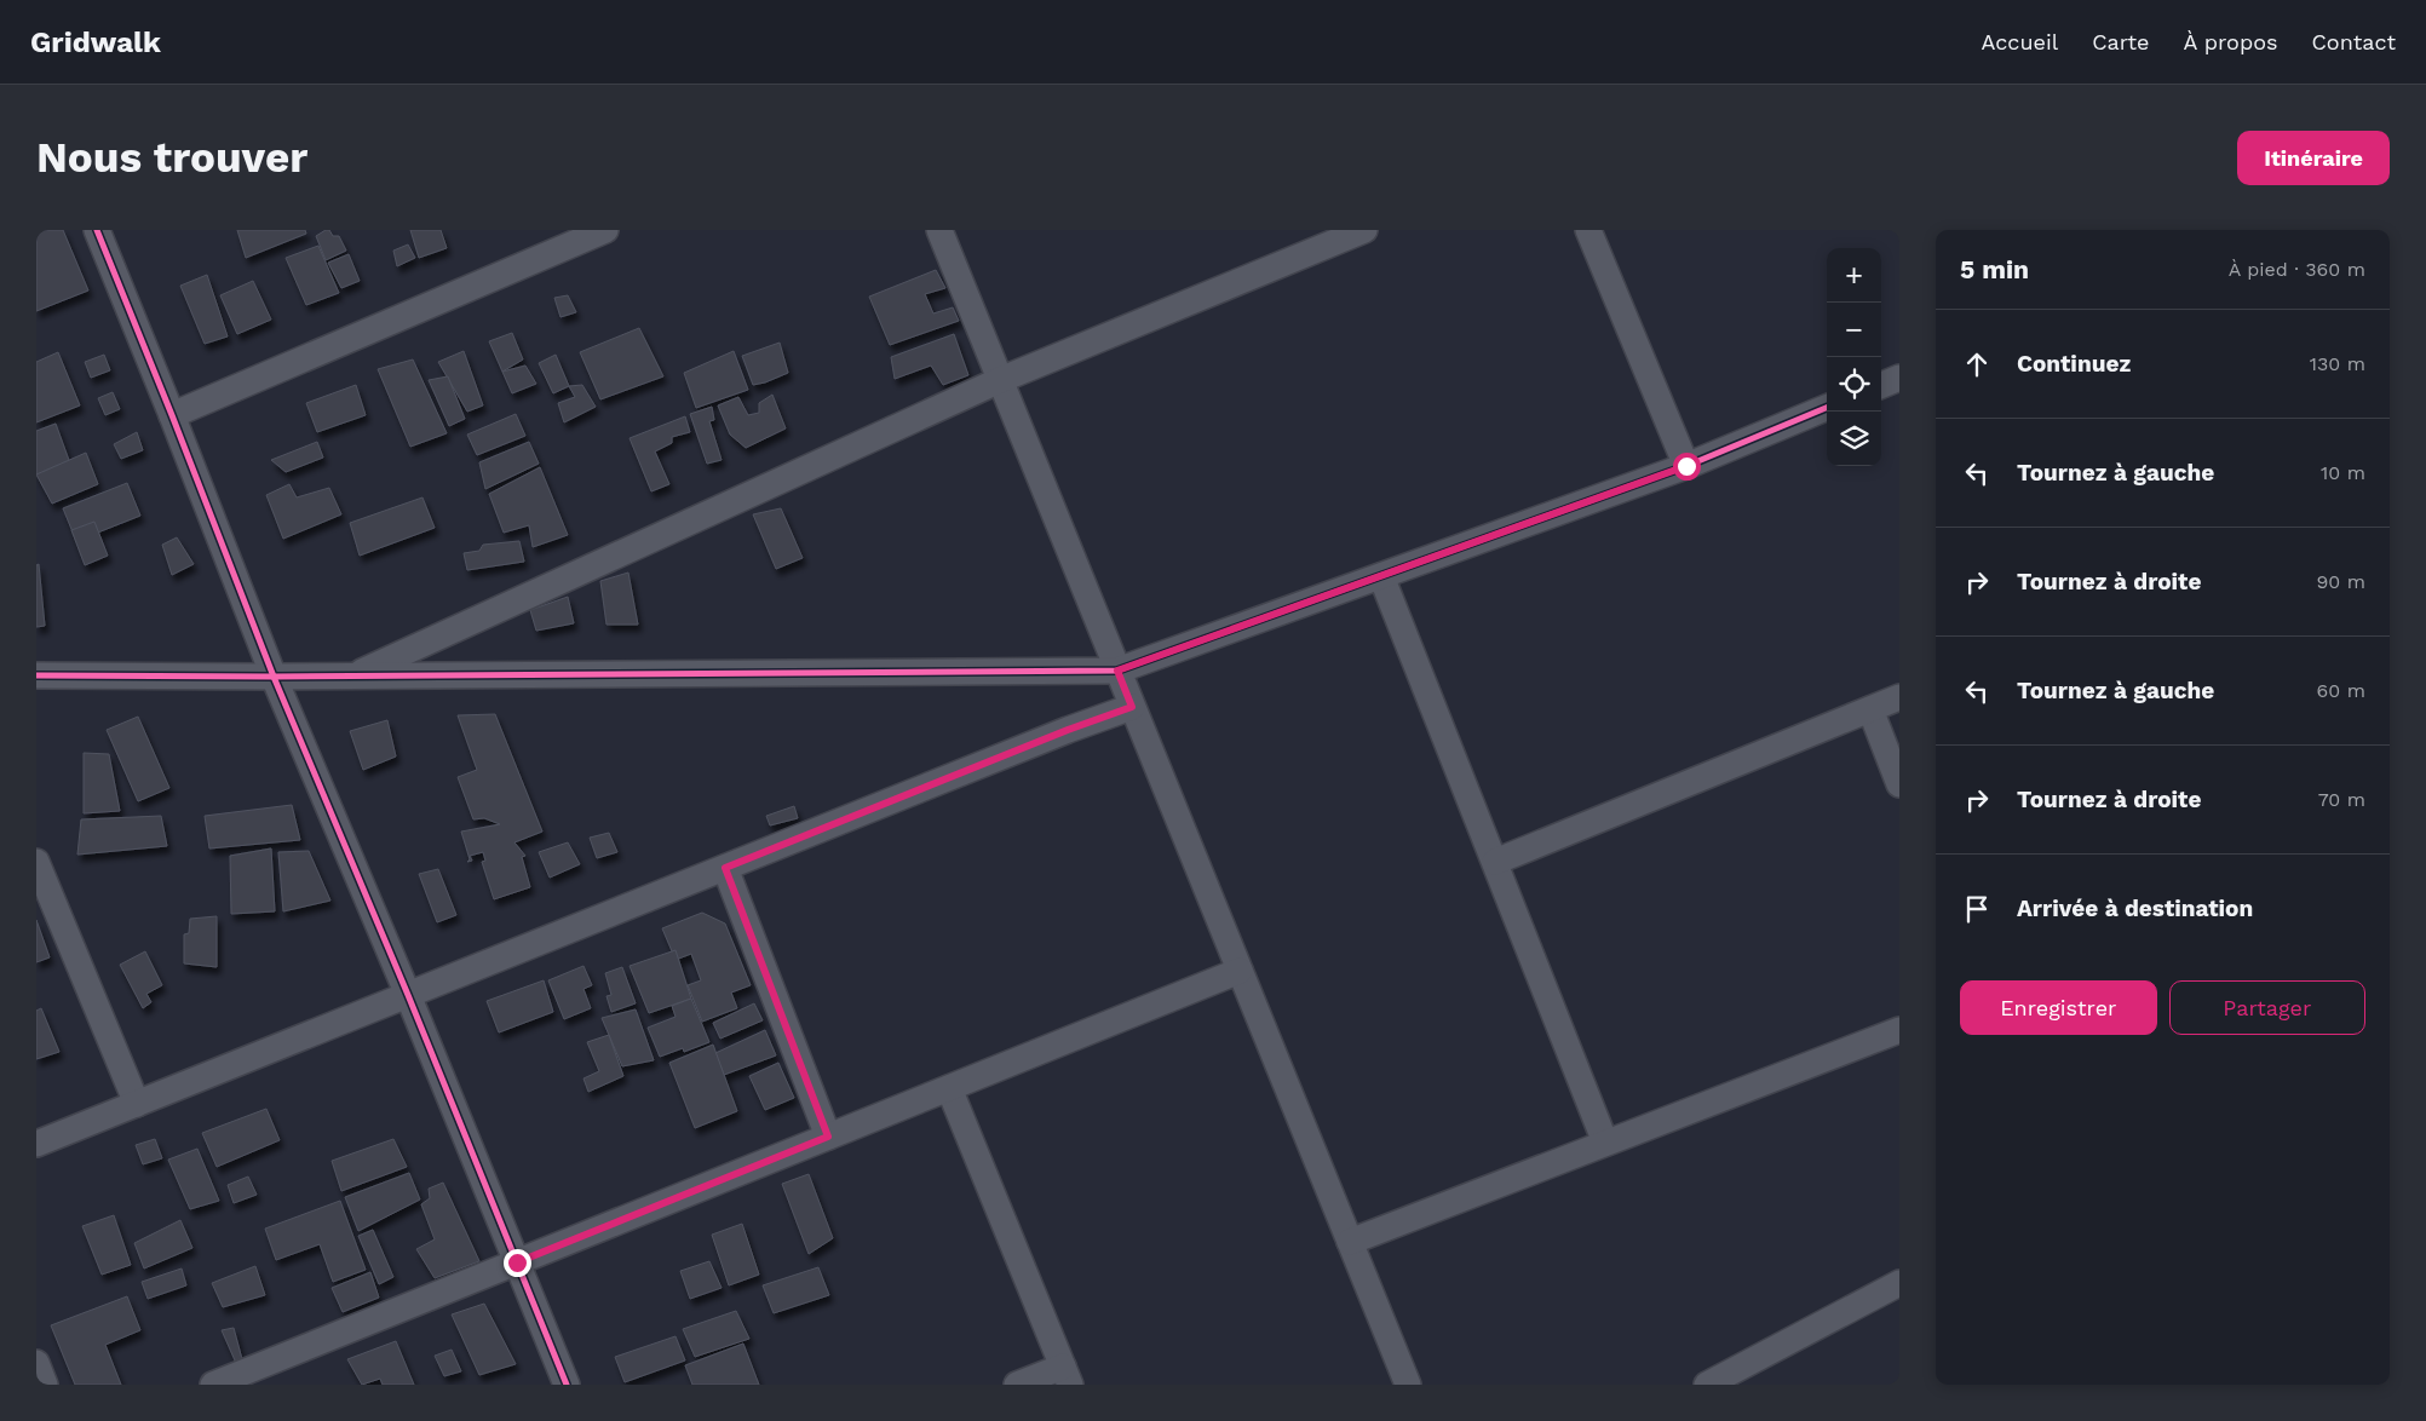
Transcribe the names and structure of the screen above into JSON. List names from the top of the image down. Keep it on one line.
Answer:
{"page":{"header":"Gridwalk","nav":["Accueil","Carte","À propos","Contact"],"buttons":["Itinéraire",["Enregistrer","Partager"]],"title":"Nous trouver","heading":["5 min","À pied · 360 m"],"map_buttons":["+","−"],"list":[["Continuez","130 m"],["Tournez à gauche","10 m"],["Tournez à droite","90 m"],["Tournez à gauche","60 m"],["Tournez à droite","70 m"],"Arrivée à destination"]}}
